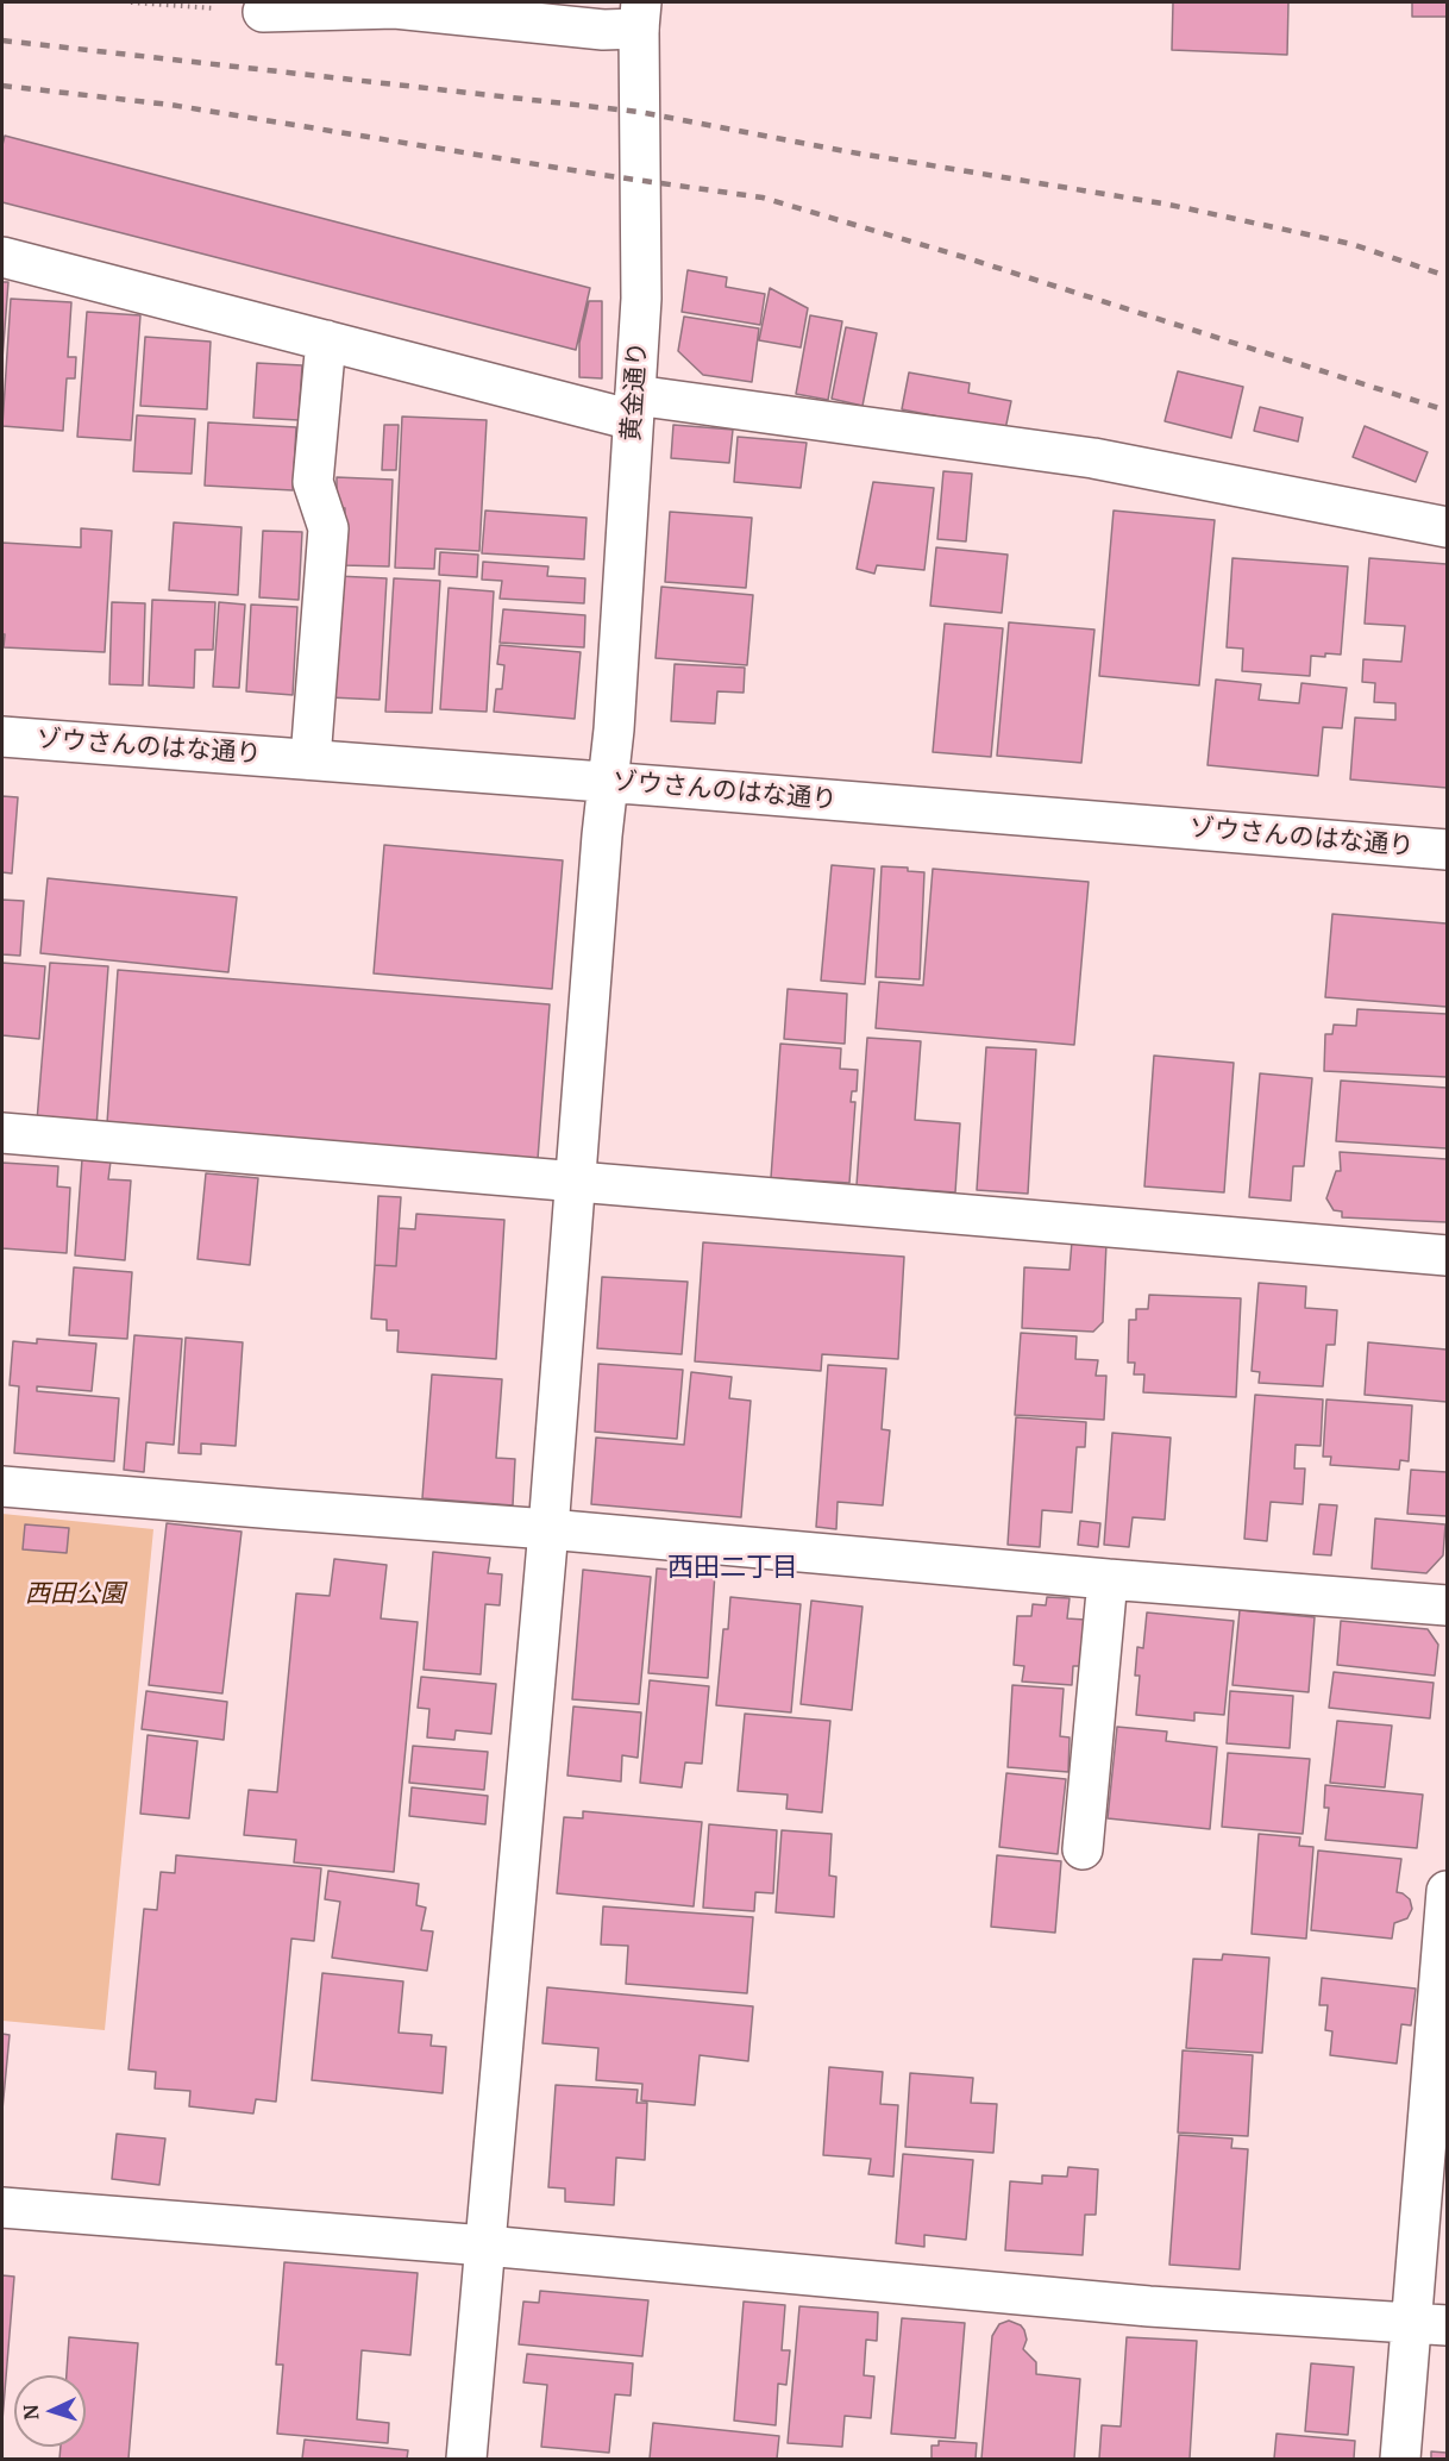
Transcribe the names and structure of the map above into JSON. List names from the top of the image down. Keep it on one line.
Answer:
{"streets":{"street":["黄金通り","ゾウさんのはな通り"]},"crossings":[["黄金通り","ゾウさんのはな通り"]],"districts":["西田二丁目"],"parks":["西田公園"],"north":"left"}
